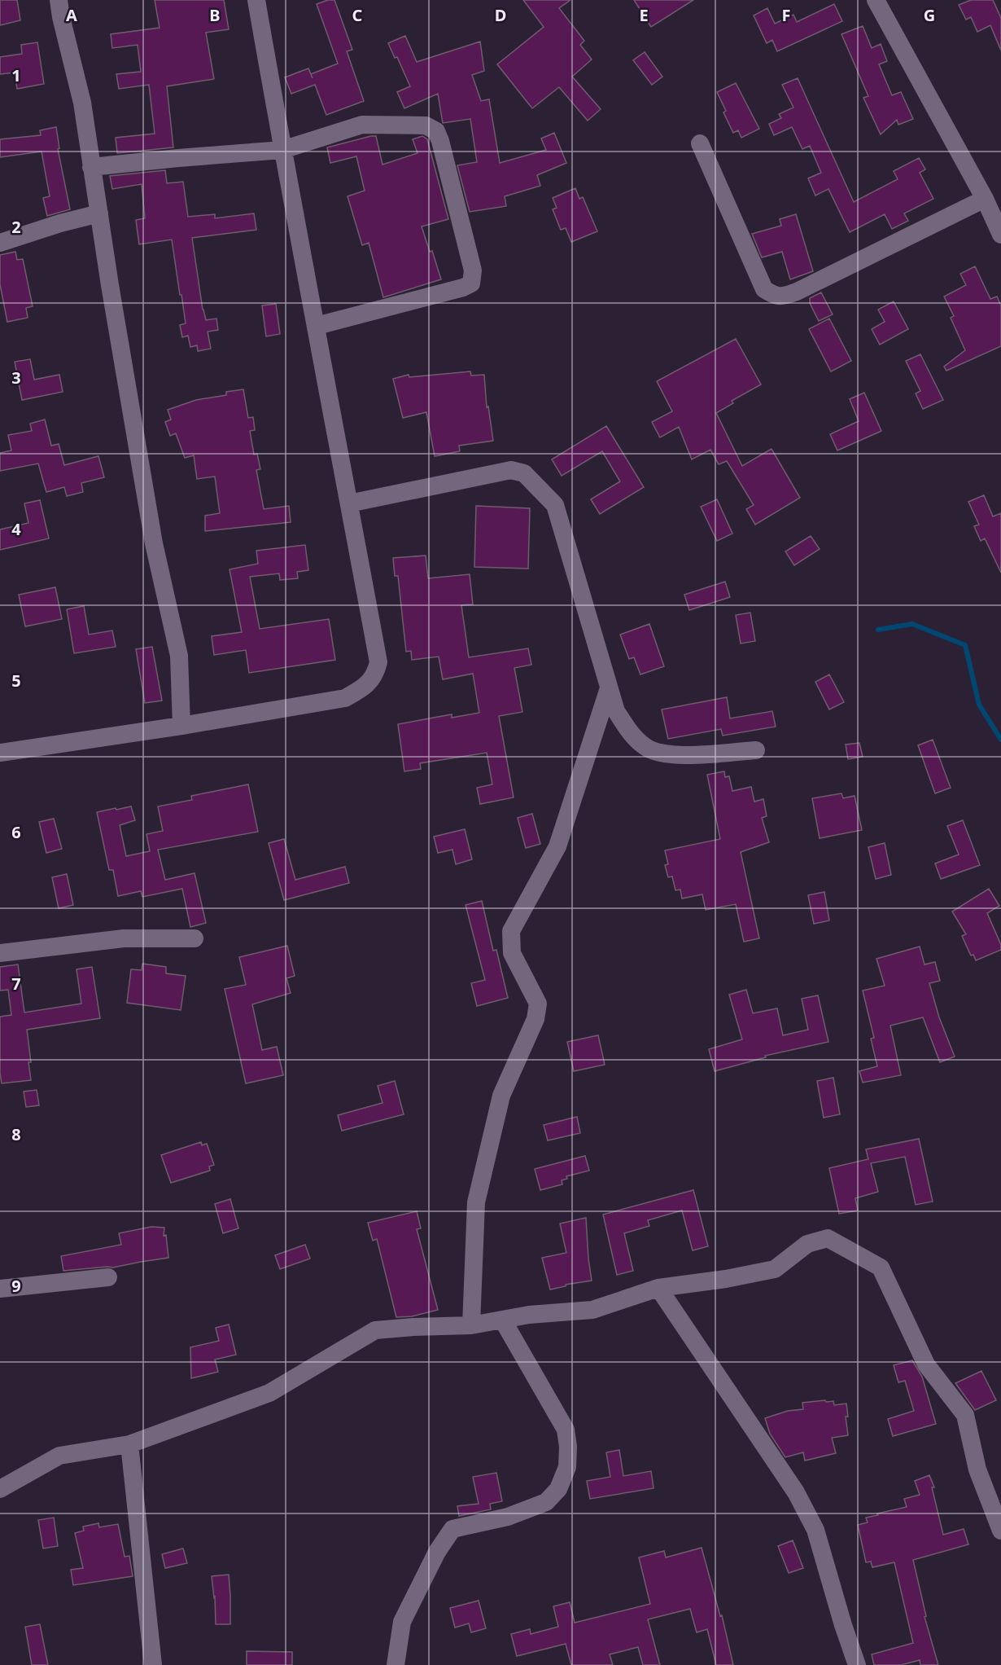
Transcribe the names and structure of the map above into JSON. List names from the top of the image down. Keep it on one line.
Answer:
{"grid":{"columns":["A","B","C","D","E","F","G"],"rows":["1","2","3","4","5","6","7","8","9"]}}
